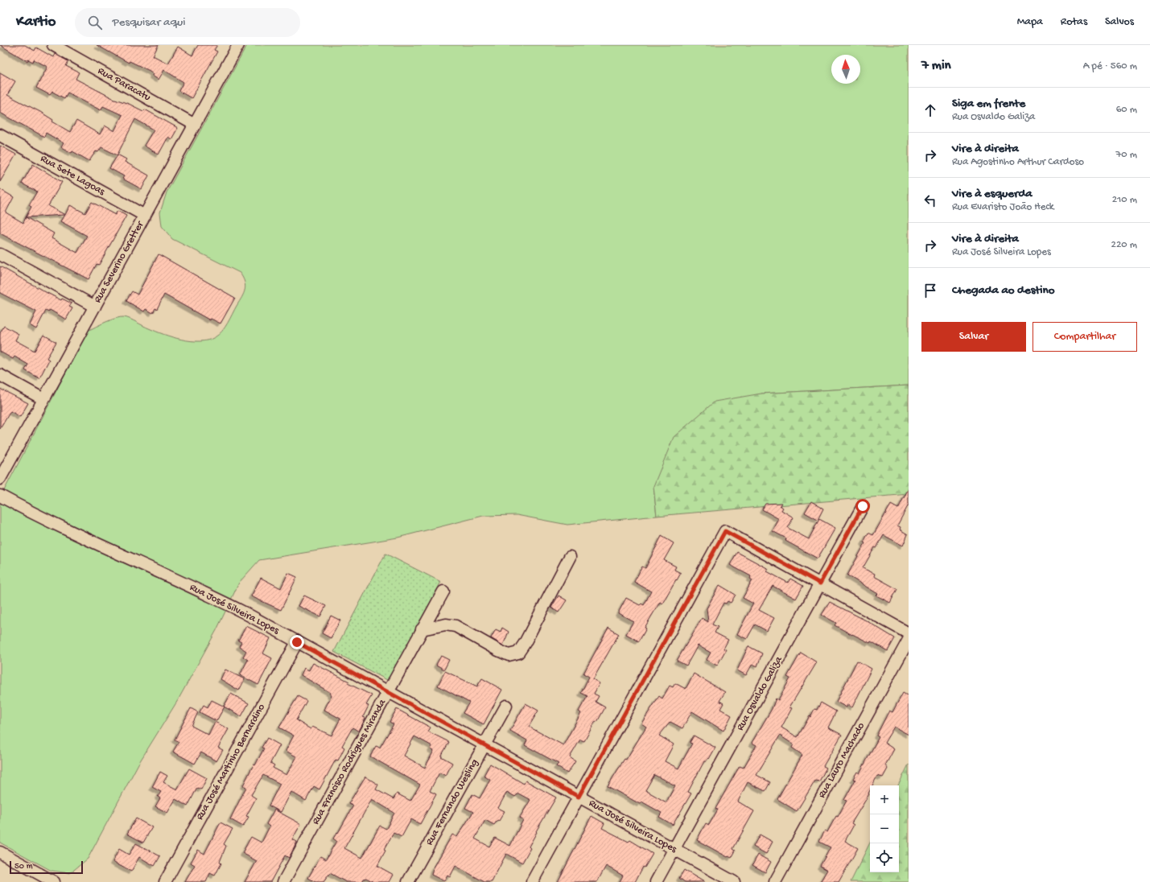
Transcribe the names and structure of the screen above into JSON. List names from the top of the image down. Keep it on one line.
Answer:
{"streets":{"street":["Rua Paracatu","Rua Sete Lagoas","Rua Severino Gretter","Rua José Silveira Lopes","Rua Osvaldo Galiza","Rua Lauro Machado","Rua José Martinho Bernardino","Rua Francisco Rodrigues Miranda","Rua Fernando Wesling"]},"crossings":[["Rua Paracatu","Rua Severino Gretter"],["Rua Sete Lagoas","Rua Severino Gretter"],["Rua José Silveira Lopes","Rua Osvaldo Galiza"],["Rua José Silveira Lopes","Rua José Martinho Bernardino"],["Rua José Silveira Lopes","Rua Francisco Rodrigues Miranda"],["Rua José Silveira Lopes","Rua Fernando Wesling"]],"scale_bar":"50 m","north":"top","page":{"header":"Kartio","search":"Pesquisar aqui","nav":["Mapa","Rotas","Salvos"],"heading":["7 min","A pé · 560 m"],"list":[["Siga em frente","Rua Osvaldo Galiza","60 m"],["Vire à direita","Rua Agostinho Arthur Cardoso","70 m"],["Vire à esquerda","Rua Evaristo João Heck","210 m"],["Vire à direita","Rua José Silveira Lopes","220 m"],"Chegada ao destino"],"buttons":["Salvar","Compartilhar"],"map_buttons":["+","−"],"scale":"50 m"}}
